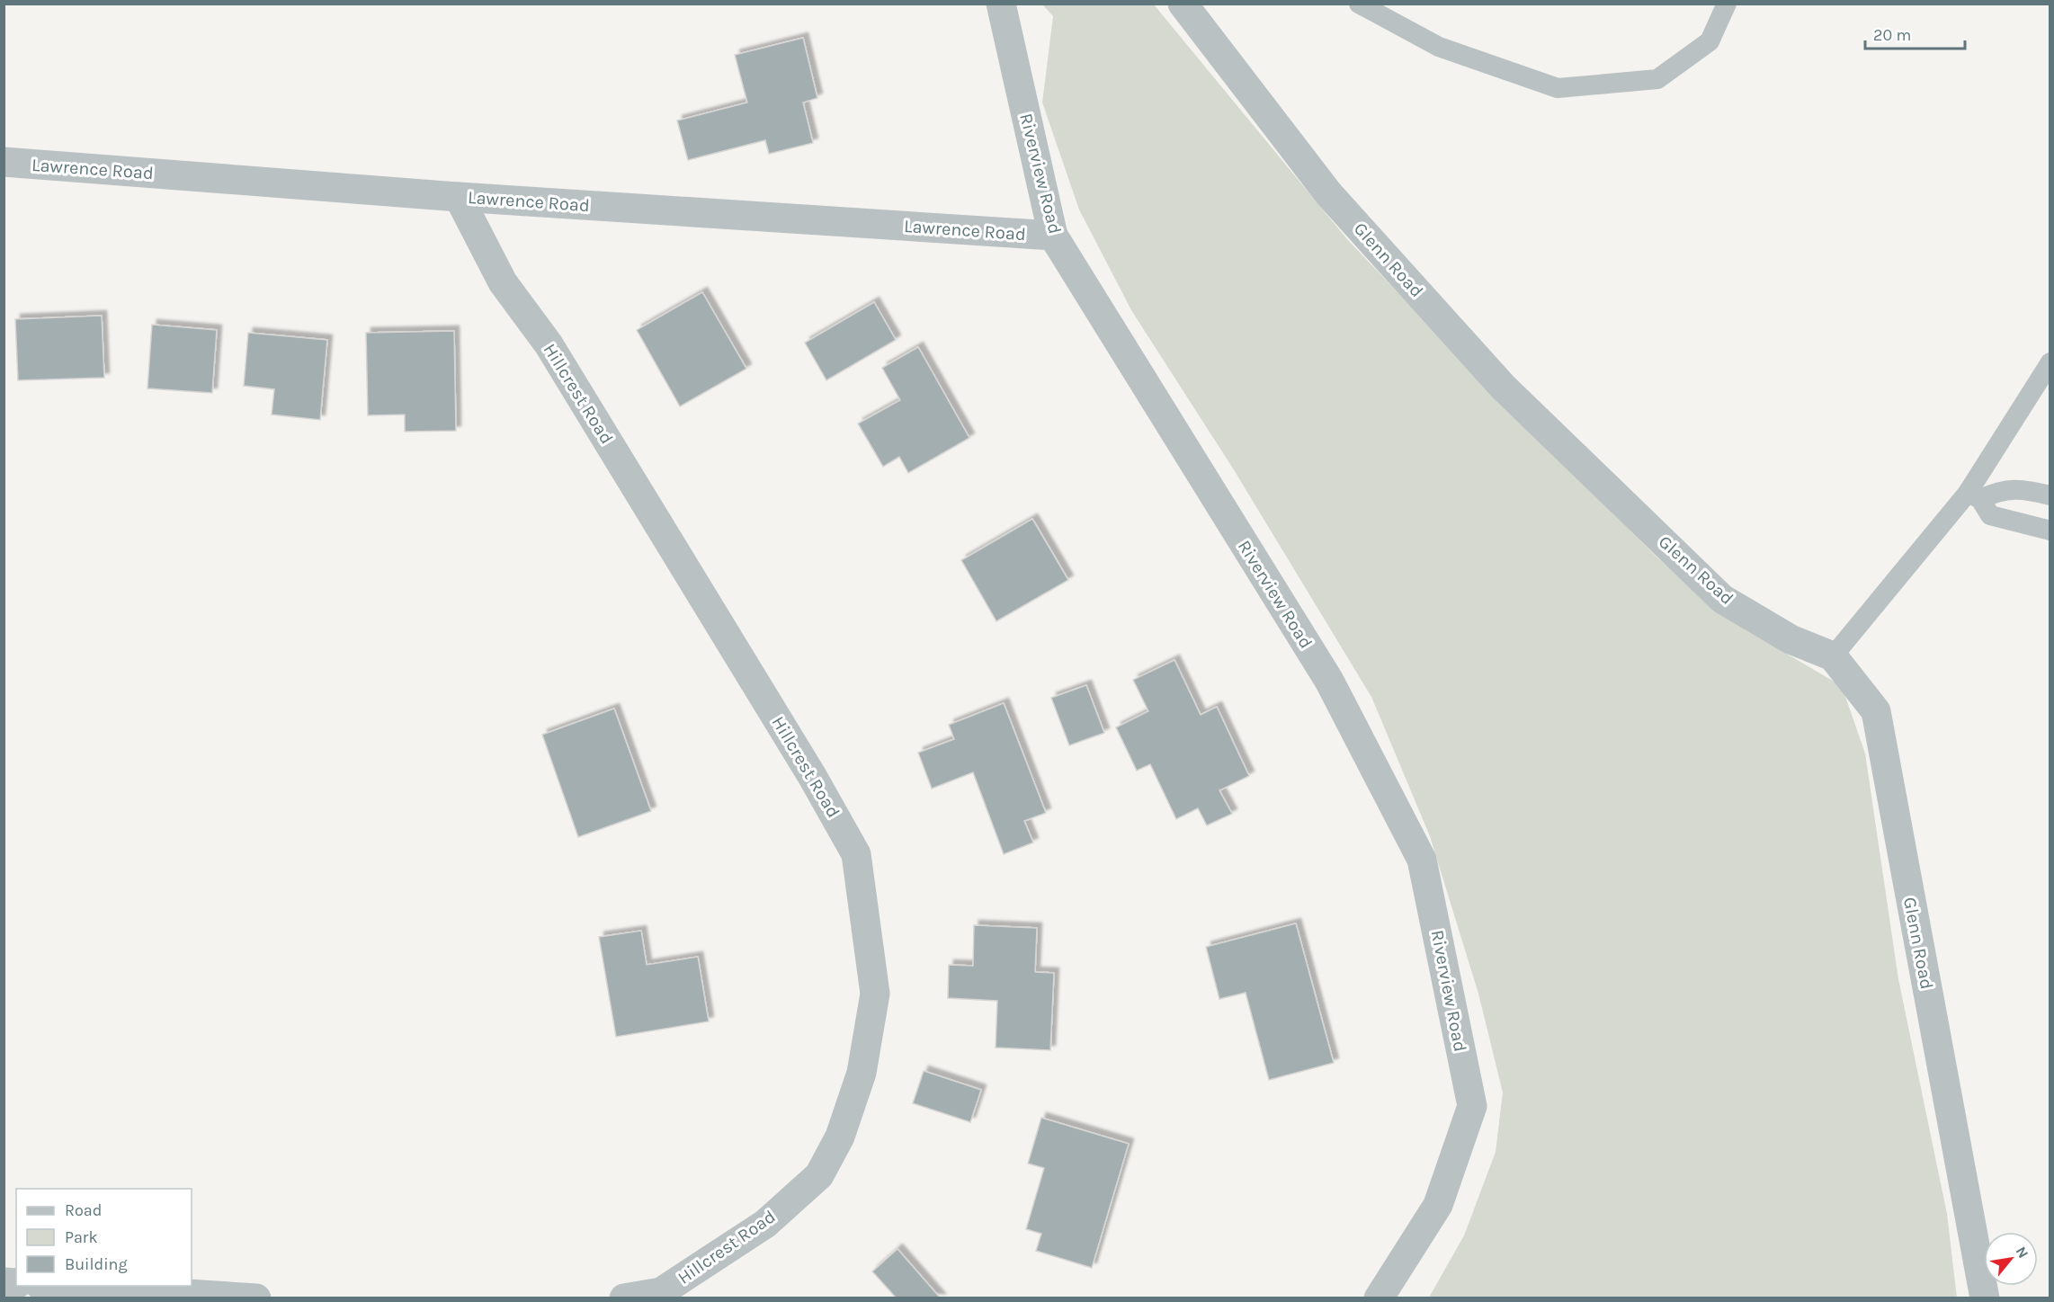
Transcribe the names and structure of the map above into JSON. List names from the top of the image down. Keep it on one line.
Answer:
{"streets":{"street":["Lawrence Road","Riverview Road","Glenn Road","Hillcrest Road"]},"crossings":[["Lawrence Road","Riverview Road"],["Lawrence Road","Hillcrest Road"]],"legend":["Road","Park","Building"],"scale_bar":"20 m","north":"top right"}
